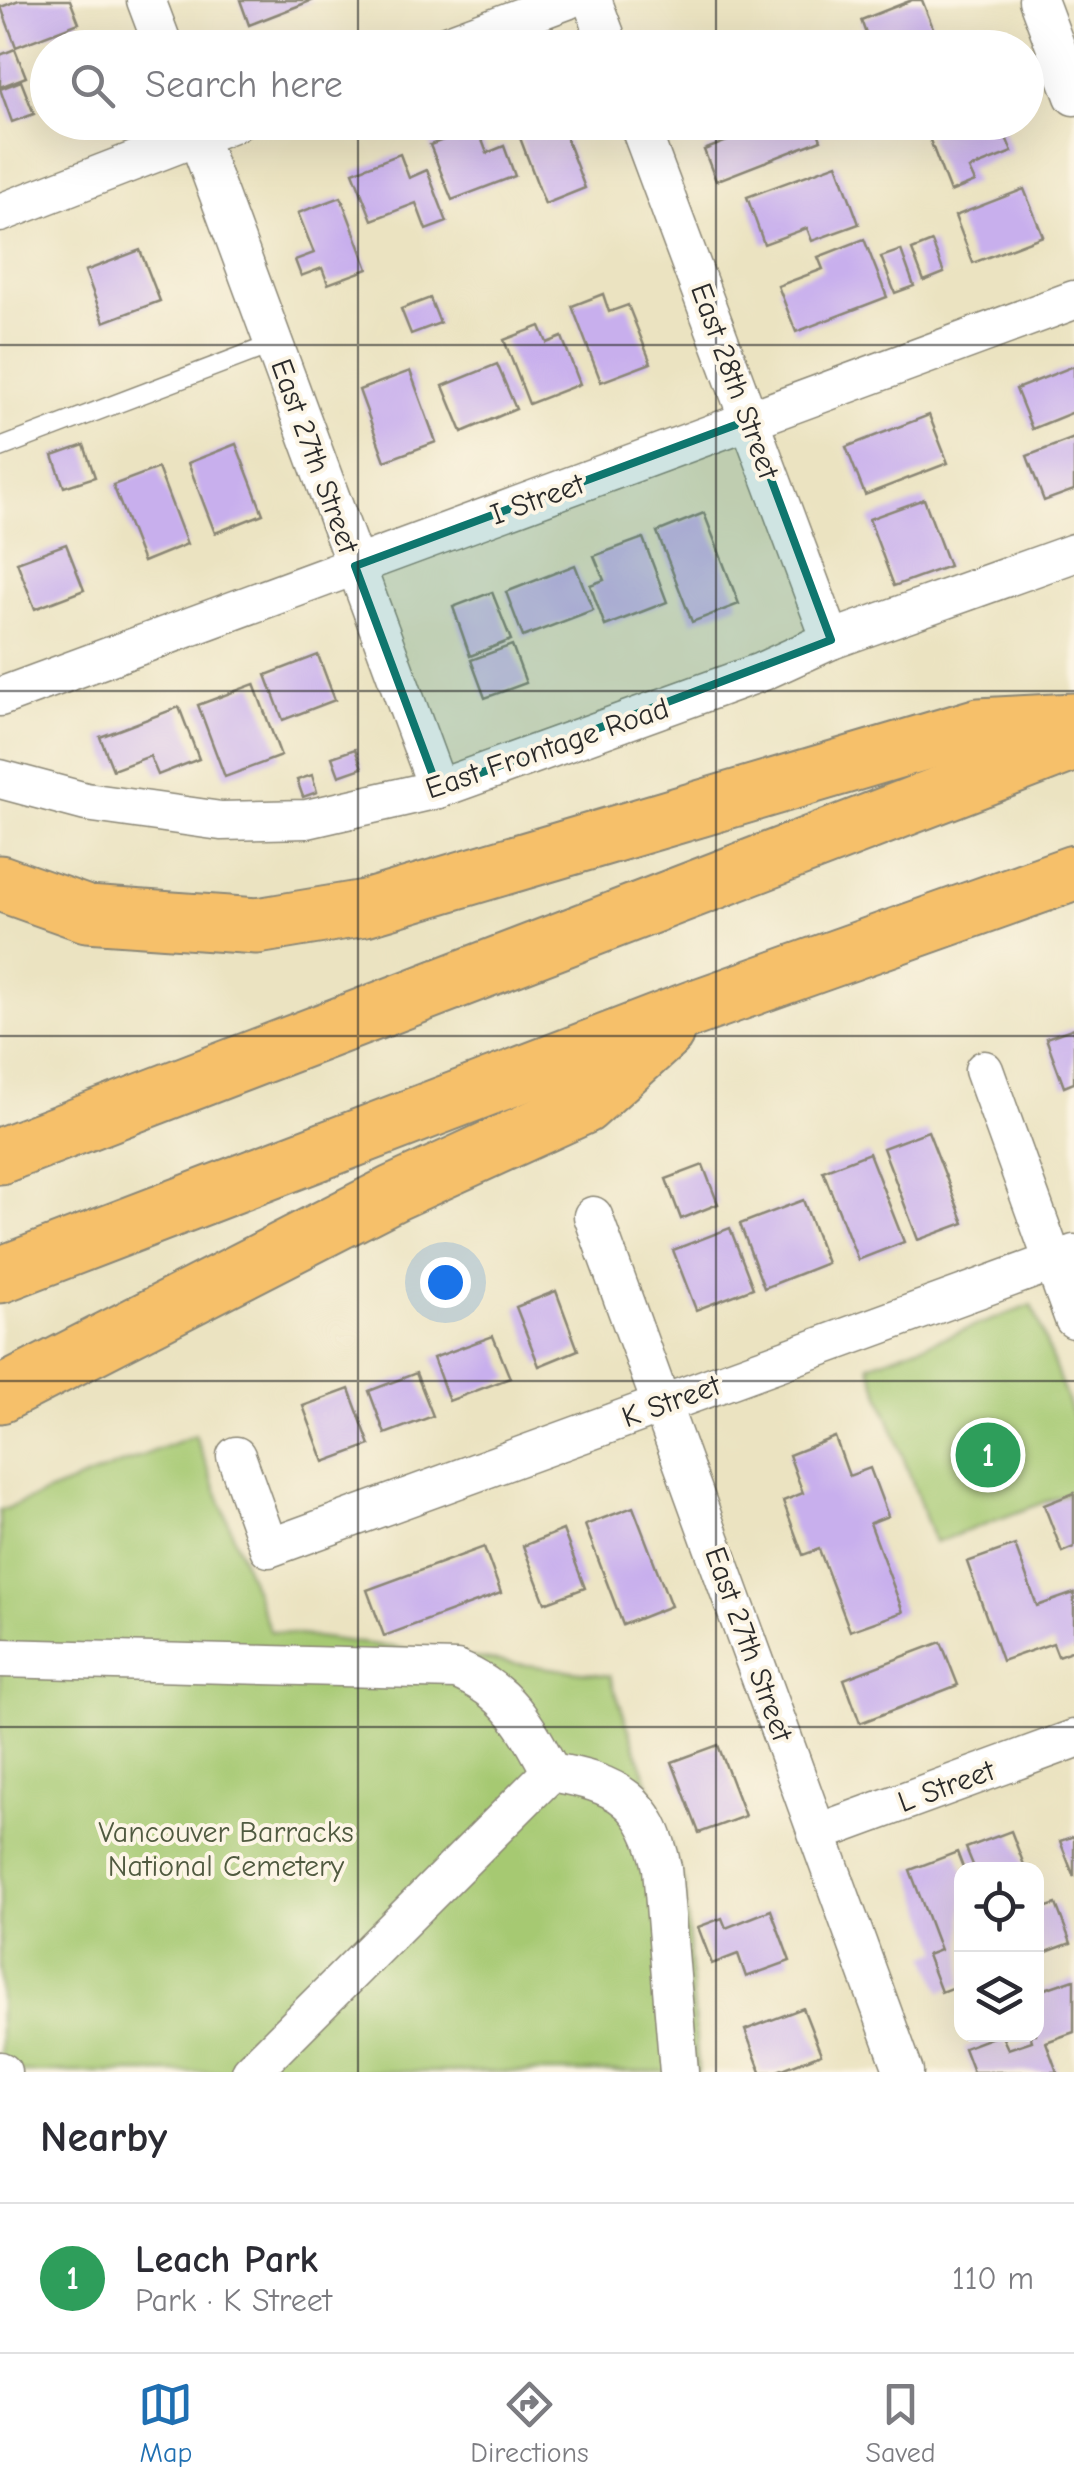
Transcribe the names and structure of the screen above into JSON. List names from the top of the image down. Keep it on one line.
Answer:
{"streets":{"street":["East 28th Street","East 27th Street","I Street","East Frontage Road","K Street","L Street"]},"crossings":[["East 28th Street","I Street"],["East 28th Street","East Frontage Road"],["East 27th Street","I Street"],["East 27th Street","East Frontage Road"],["East 27th Street","K Street"],["East 27th Street","L Street"]],"parks":["Vancouver Barracks National Cemetery"],"page":{"search":"Search here","pins":"1","heading":"Nearby","list":[{"mark":"1","name":"Leach Park","note":"Park · K Street","value":"110 m"}],"nav":["Map","Directions","Saved"]}}
